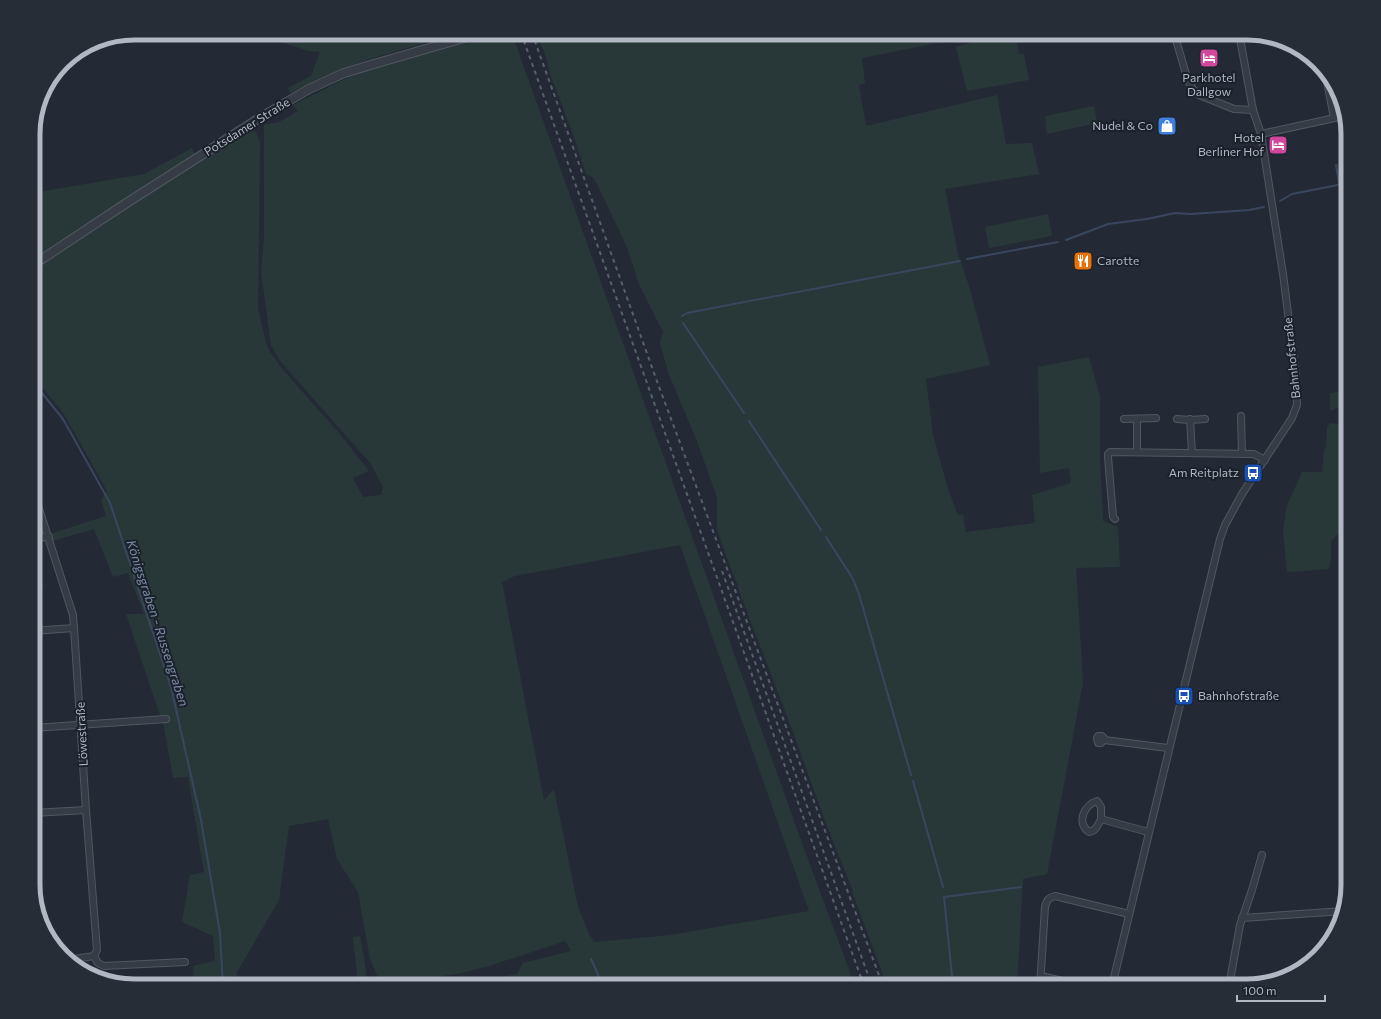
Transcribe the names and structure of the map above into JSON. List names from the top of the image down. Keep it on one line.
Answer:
{"streets":{"street":["Potsdamer Straße","Bahnhofstraße","Löwestraße"]},"water":["Königsgraben - Russengraben"],"places":{"hotel":["Parkhotel Dallgow","Hotel Berliner Hof"],"shop":["Nudel & Co"],"restaurant":["Carotte"],"bus stop":["Am Reitplatz","Bahnhofstraße"]},"scale_bar":"100 m"}
